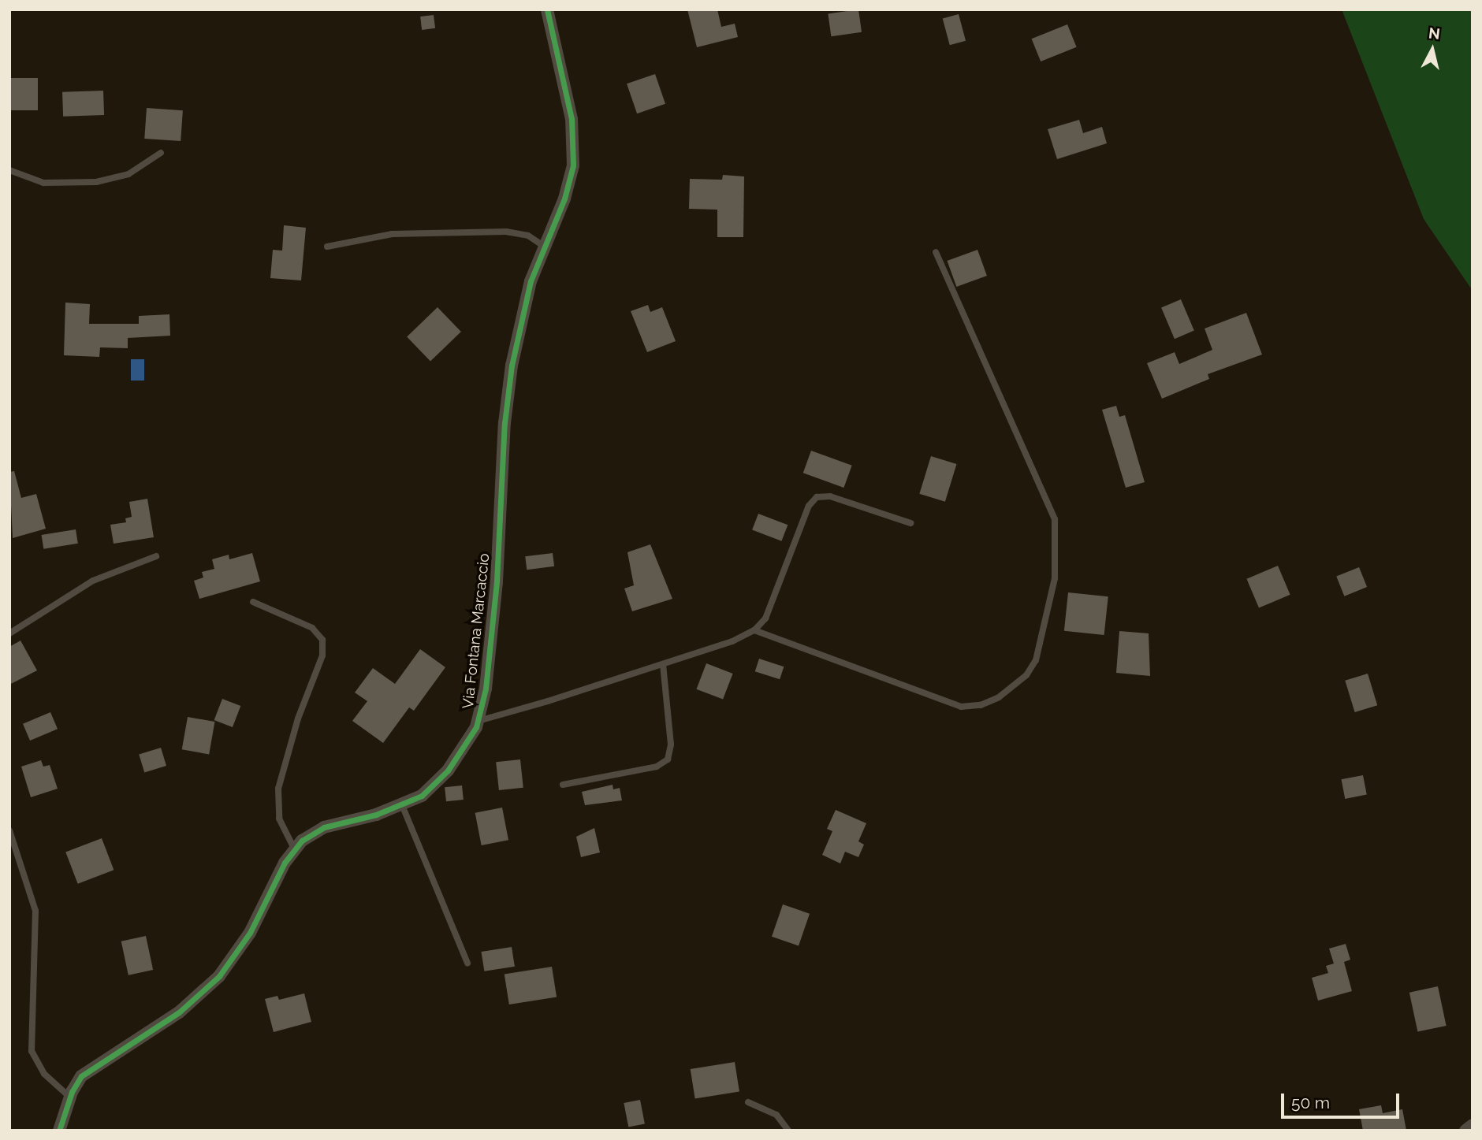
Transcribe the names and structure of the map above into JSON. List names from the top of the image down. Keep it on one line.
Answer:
{"streets":{"street":["Via Fontana Marcaccio"]},"scale_bar":"50 m","north":"top"}
